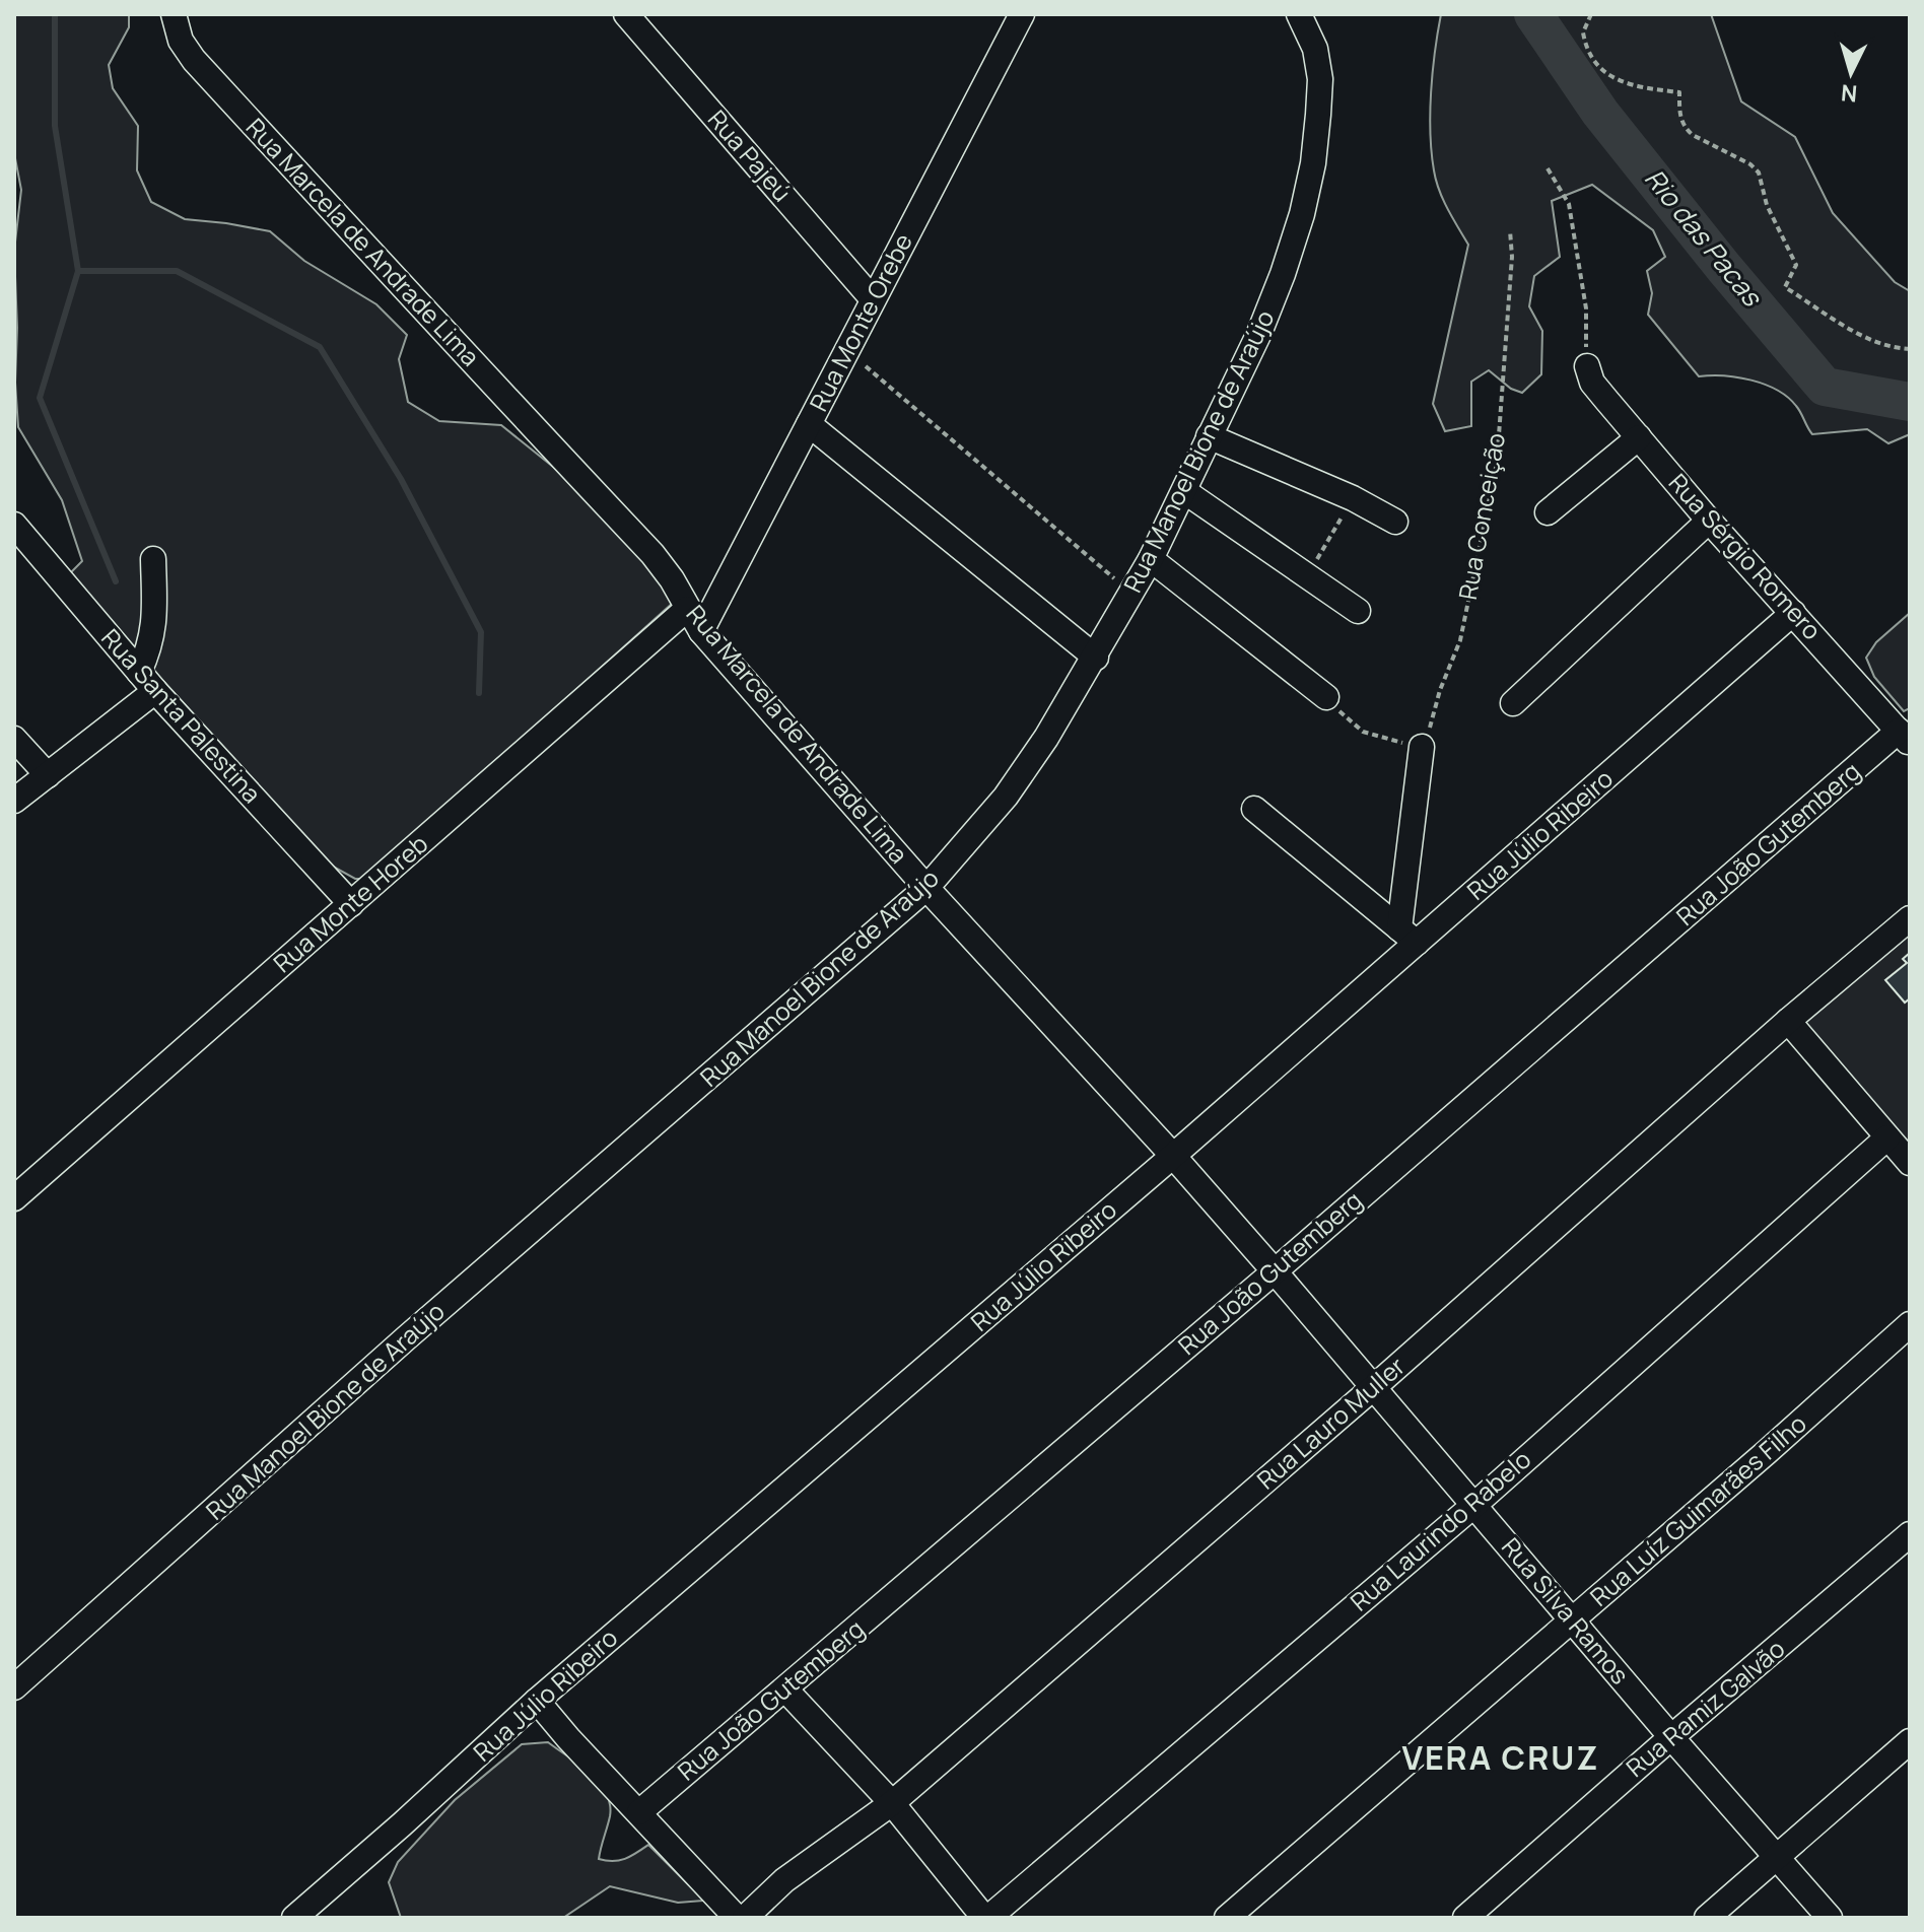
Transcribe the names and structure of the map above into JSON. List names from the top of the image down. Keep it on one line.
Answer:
{"streets":{"street":["Rua Pajeú","Rua Marcela de Andrade Lima","Rua Monte Orebe","Rua Manoel Bione de Araújo","Rua Sérgio Romero","Rua Santa Palestina","Rua Júlio Ribeiro","Rua João Gutemberg","Rua Monte Horeb","Rua Lauro Muller","Rua Luíz Guimarães Filho","Rua Laurindo Rabelo","Rua Silva Ramos","Rua Ramiz Galvão"],"path":["Rua Conceição"]},"crossings":[["Rua Pajeú","Rua Monte Orebe"],["Rua Marcela de Andrade Lima","Rua Monte Orebe"],["Rua Marcela de Andrade Lima","Rua Manoel Bione de Araújo"],["Rua Marcela de Andrade Lima","Rua Júlio Ribeiro"],["Rua Marcela de Andrade Lima","Rua Monte Horeb"],["Rua Marcela de Andrade Lima","Rua Silva Ramos"],["Rua Sérgio Romero","Rua Júlio Ribeiro"],["Rua Sérgio Romero","Rua João Gutemberg"],["Rua Santa Palestina","Rua Monte Horeb"],["Rua Júlio Ribeiro","Rua Silva Ramos"],["Rua João Gutemberg","Rua Silva Ramos"],["Rua Lauro Muller","Rua Silva Ramos"],["Rua Luíz Guimarães Filho","Rua Silva Ramos"],["Rua Laurindo Rabelo","Rua Silva Ramos"],["Rua Silva Ramos","Rua Ramiz Galvão"]],"districts":["VERA CRUZ"],"water":["Rio das Pacas"],"north":"bottom"}
